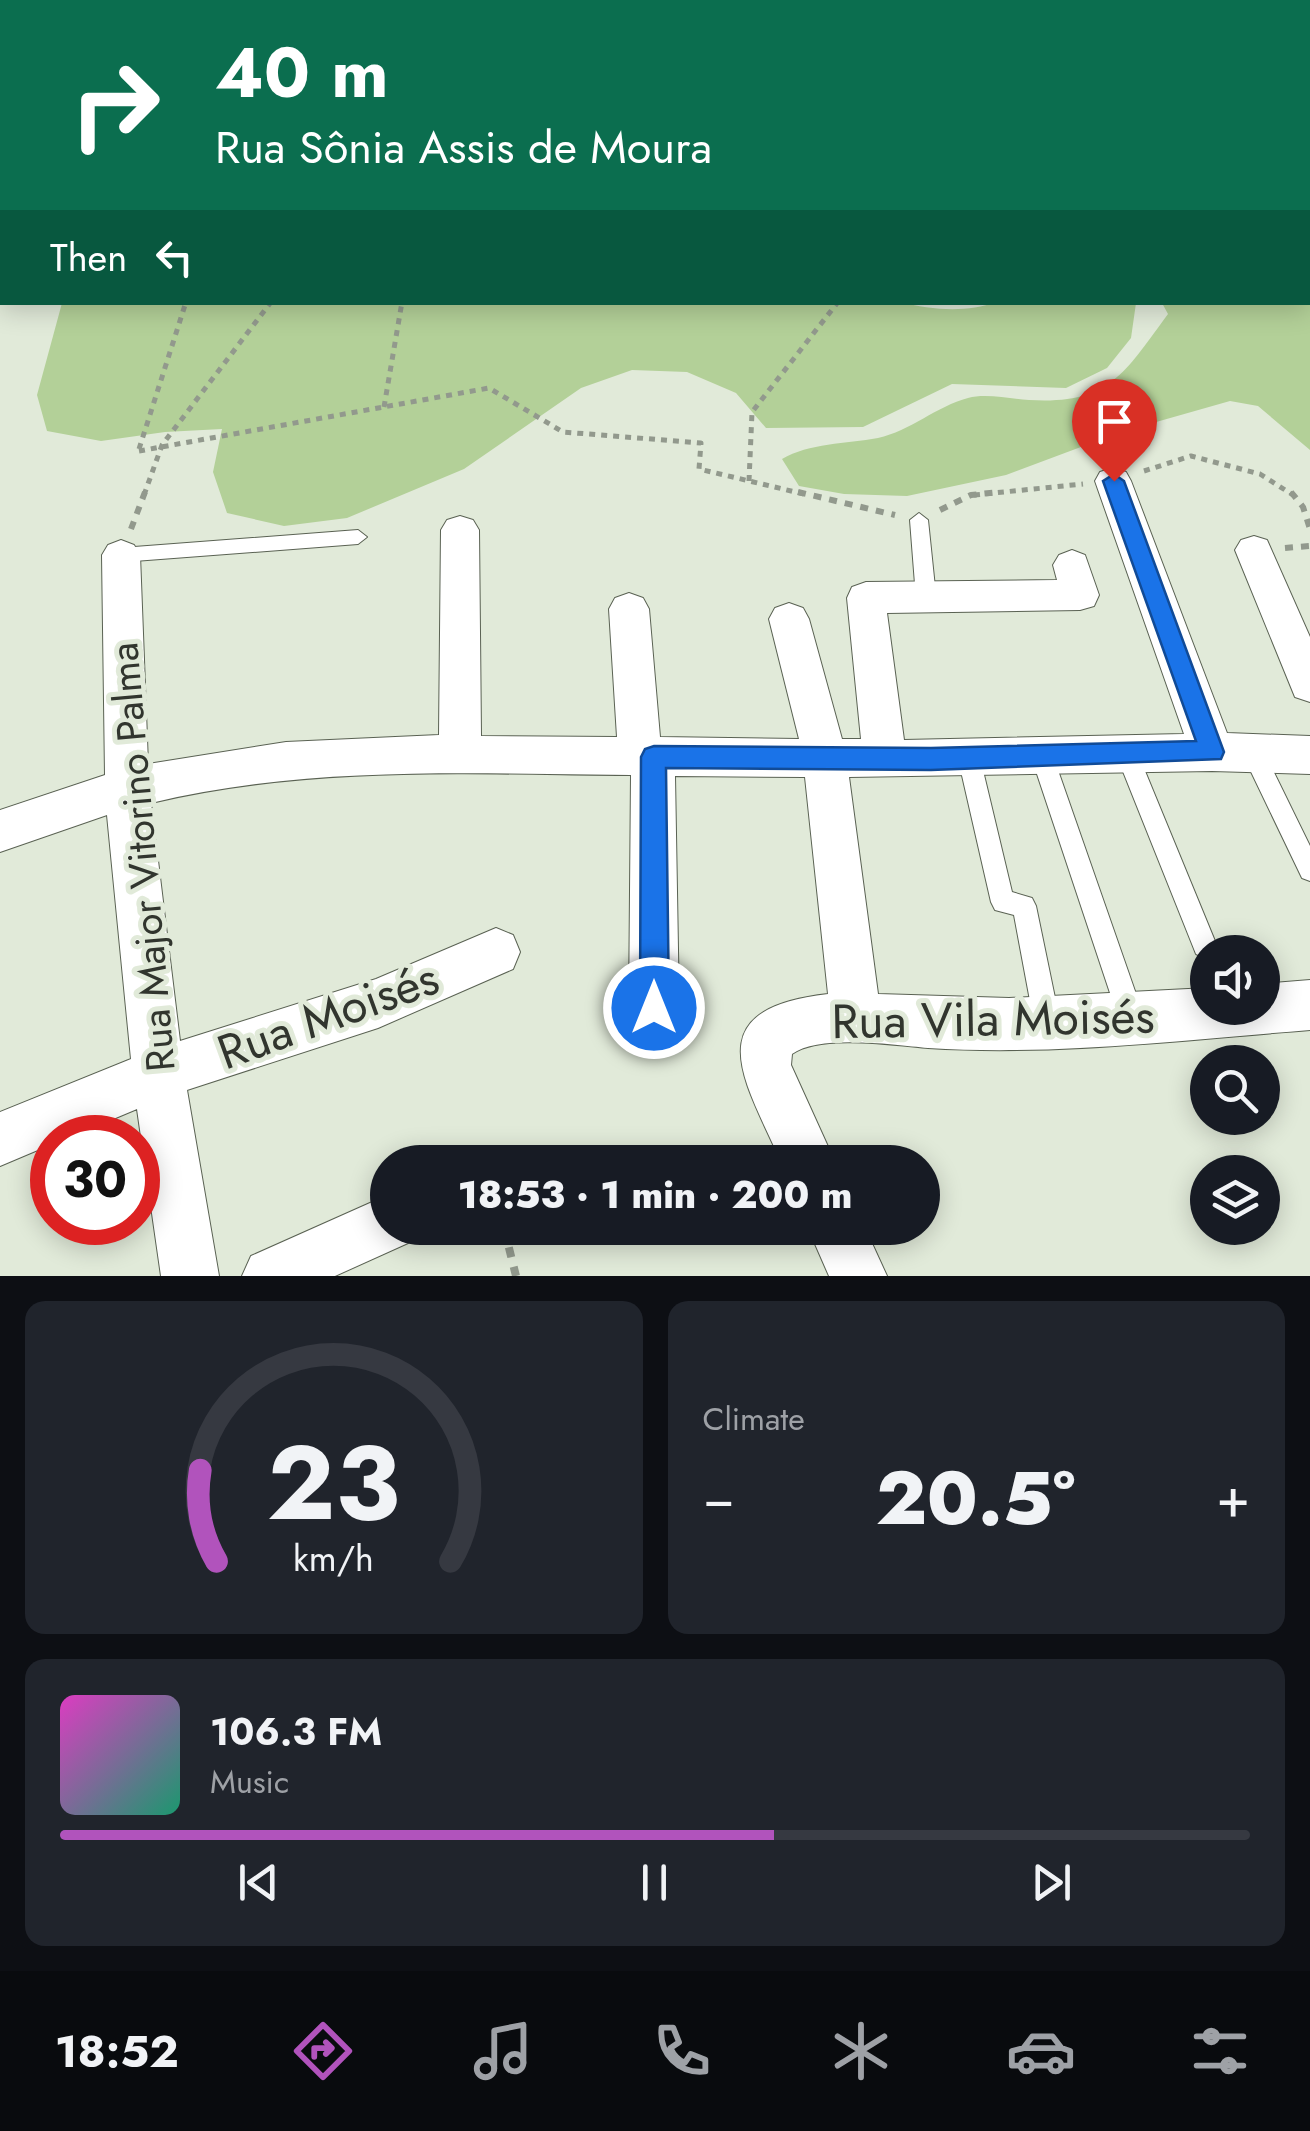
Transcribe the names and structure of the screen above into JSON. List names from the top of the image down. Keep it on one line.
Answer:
{"streets":{"street":["Rua Major Vitorino Palma","Rua Moisés","Rua Vila Moisés"]},"crossings":[["Rua Major Vitorino Palma","Rua Moisés"]],"page":{"turn":["40 m","Rua Sônia Assis de Moura"],"then":"Then","limit":"30","trip":"18:53 · 1 min · 200 m","tile":"Climate","heat":["−","20.5°","+"],"song":["106.3 FM","Music"],"tabs":"18:52","gauge":["23","km/h"]}}
